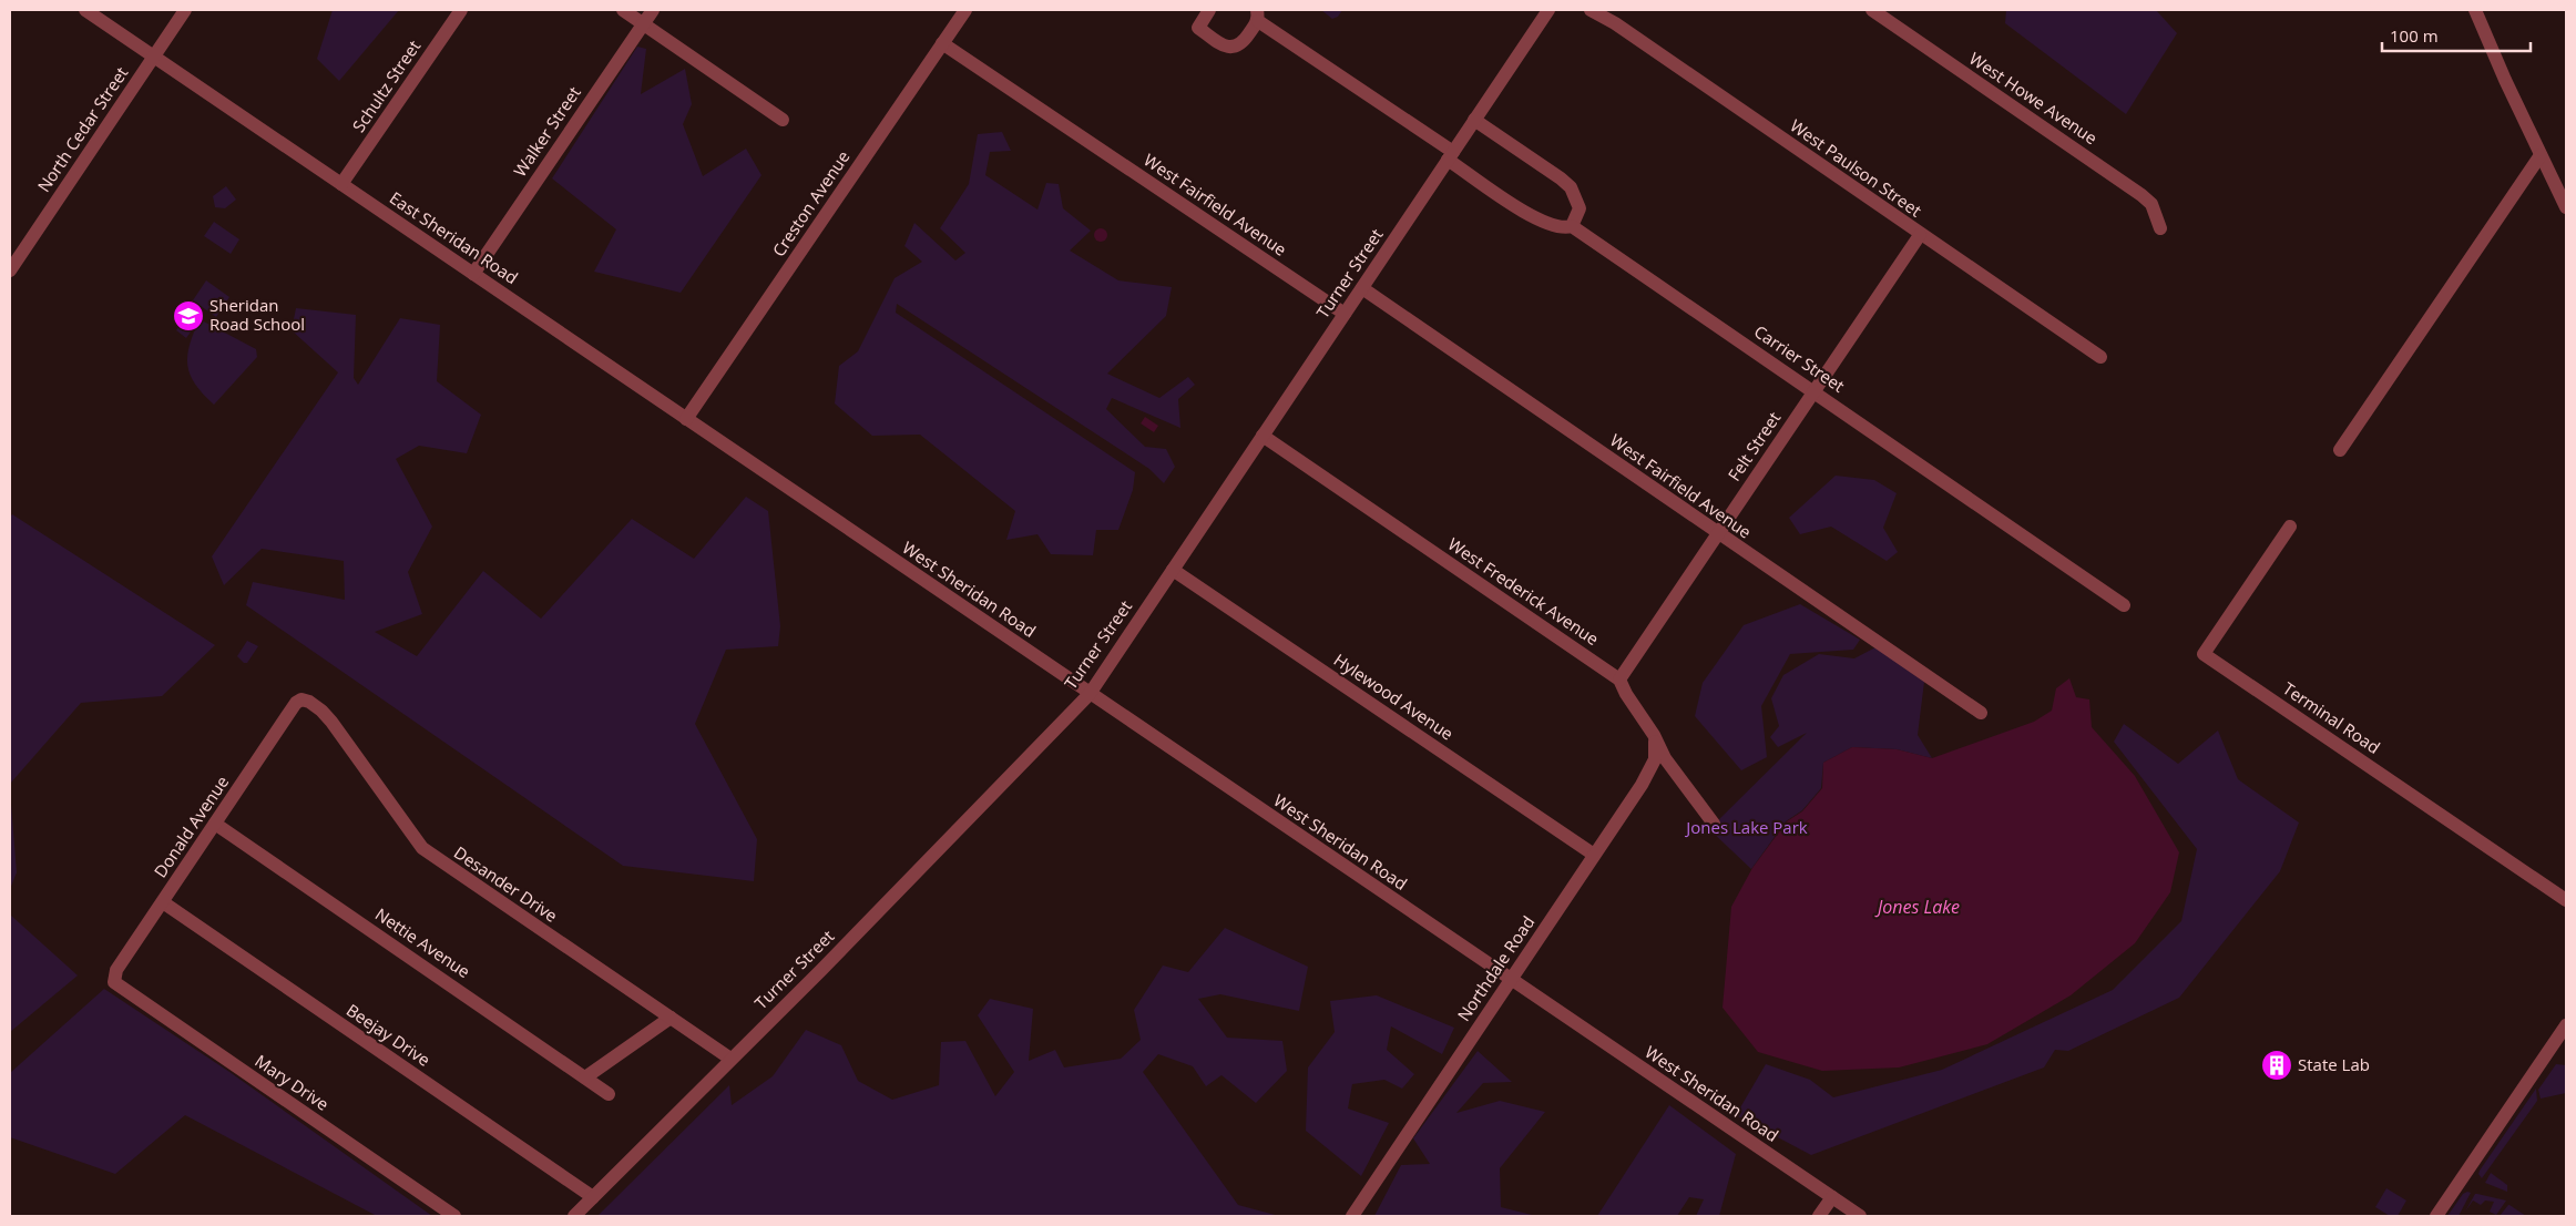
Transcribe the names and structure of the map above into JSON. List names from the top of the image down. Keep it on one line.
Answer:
{"streets":{"street":["Schultz Street","West Howe Avenue","North Cedar Street","Walker Street","West Paulson Street","Creston Avenue","West Fairfield Avenue","East Sheridan Road","Turner Street","Carrier Street","Felt Street","West Sheridan Road","West Frederick Avenue","Hylewood Avenue","Terminal Road","Donald Avenue","Desander Drive","Nettie Avenue","Northdale Road","Beejay Drive","Mary Drive"]},"crossings":[["Schultz Street","East Sheridan Road"],["North Cedar Street","East Sheridan Road"],["Walker Street","East Sheridan Road"],["West Paulson Street","Felt Street"],["Creston Avenue","West Fairfield Avenue"],["Creston Avenue","East Sheridan Road"],["West Fairfield Avenue","Turner Street"],["West Fairfield Avenue","Felt Street"],["East Sheridan Road","West Sheridan Road"],["Turner Street","Carrier Street"],["Turner Street","West Sheridan Road"],["Turner Street","West Frederick Avenue"],["Turner Street","Hylewood Avenue"],["Turner Street","Desander Drive"],["Turner Street","Beejay Drive"],["Carrier Street","Felt Street"],["Felt Street","West Frederick Avenue"],["West Sheridan Road","Northdale Road"],["Hylewood Avenue","Northdale Road"],["Donald Avenue","Desander Drive"],["Donald Avenue","Nettie Avenue"],["Donald Avenue","Beejay Drive"],["Donald Avenue","Mary Drive"]],"water":["Jones Lake"],"parks":["Jones Lake Park"],"places":{"school or university":["Sheridan Road School"],"building":["State Lab"]},"scale_bar":"100 m"}
